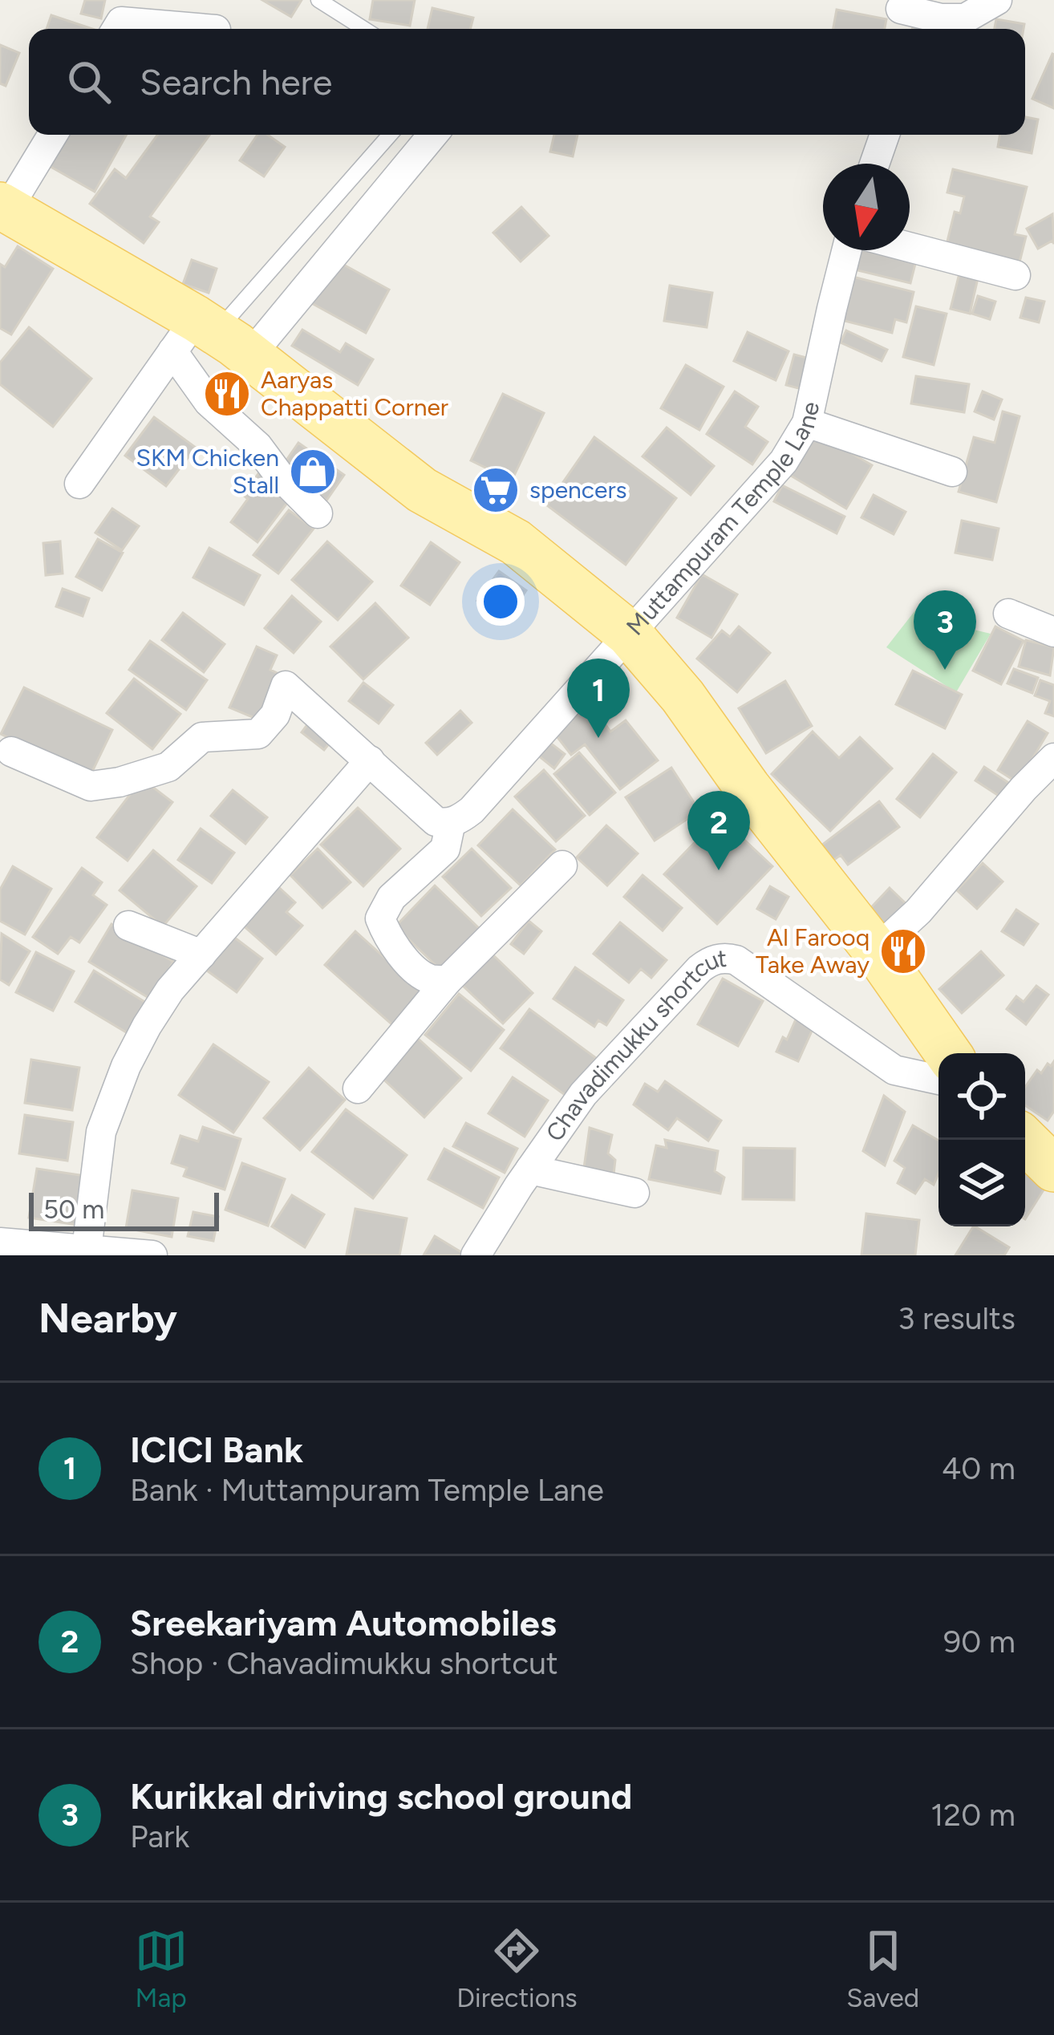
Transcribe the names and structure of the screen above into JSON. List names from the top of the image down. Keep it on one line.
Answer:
{"streets":{"street":["Muttampuram Temple Lane","Chavadimukku shortcut"]},"places":{"restaurant":["Aaryas Chappatti Corner","Al Farooq Take Away"],"shop":["SKM Chicken Stall"],"supermarket":["spencers"]},"scale_bar":"50 m","north":"bottom","page":{"search":"Search here","pins":["3","1","2"],"scale":"50 m","heading":["Nearby","3 results"],"list":[{"mark":"1","name":"ICICI Bank","note":"Bank · Muttampuram Temple Lane","value":"40 m"},{"mark":"2","name":"Sreekariyam Automobiles","note":"Shop · Chavadimukku shortcut","value":"90 m"},{"mark":"3","name":"Kurikkal driving school ground","note":"Park","value":"120 m"}],"nav":["Map","Directions","Saved"]}}
